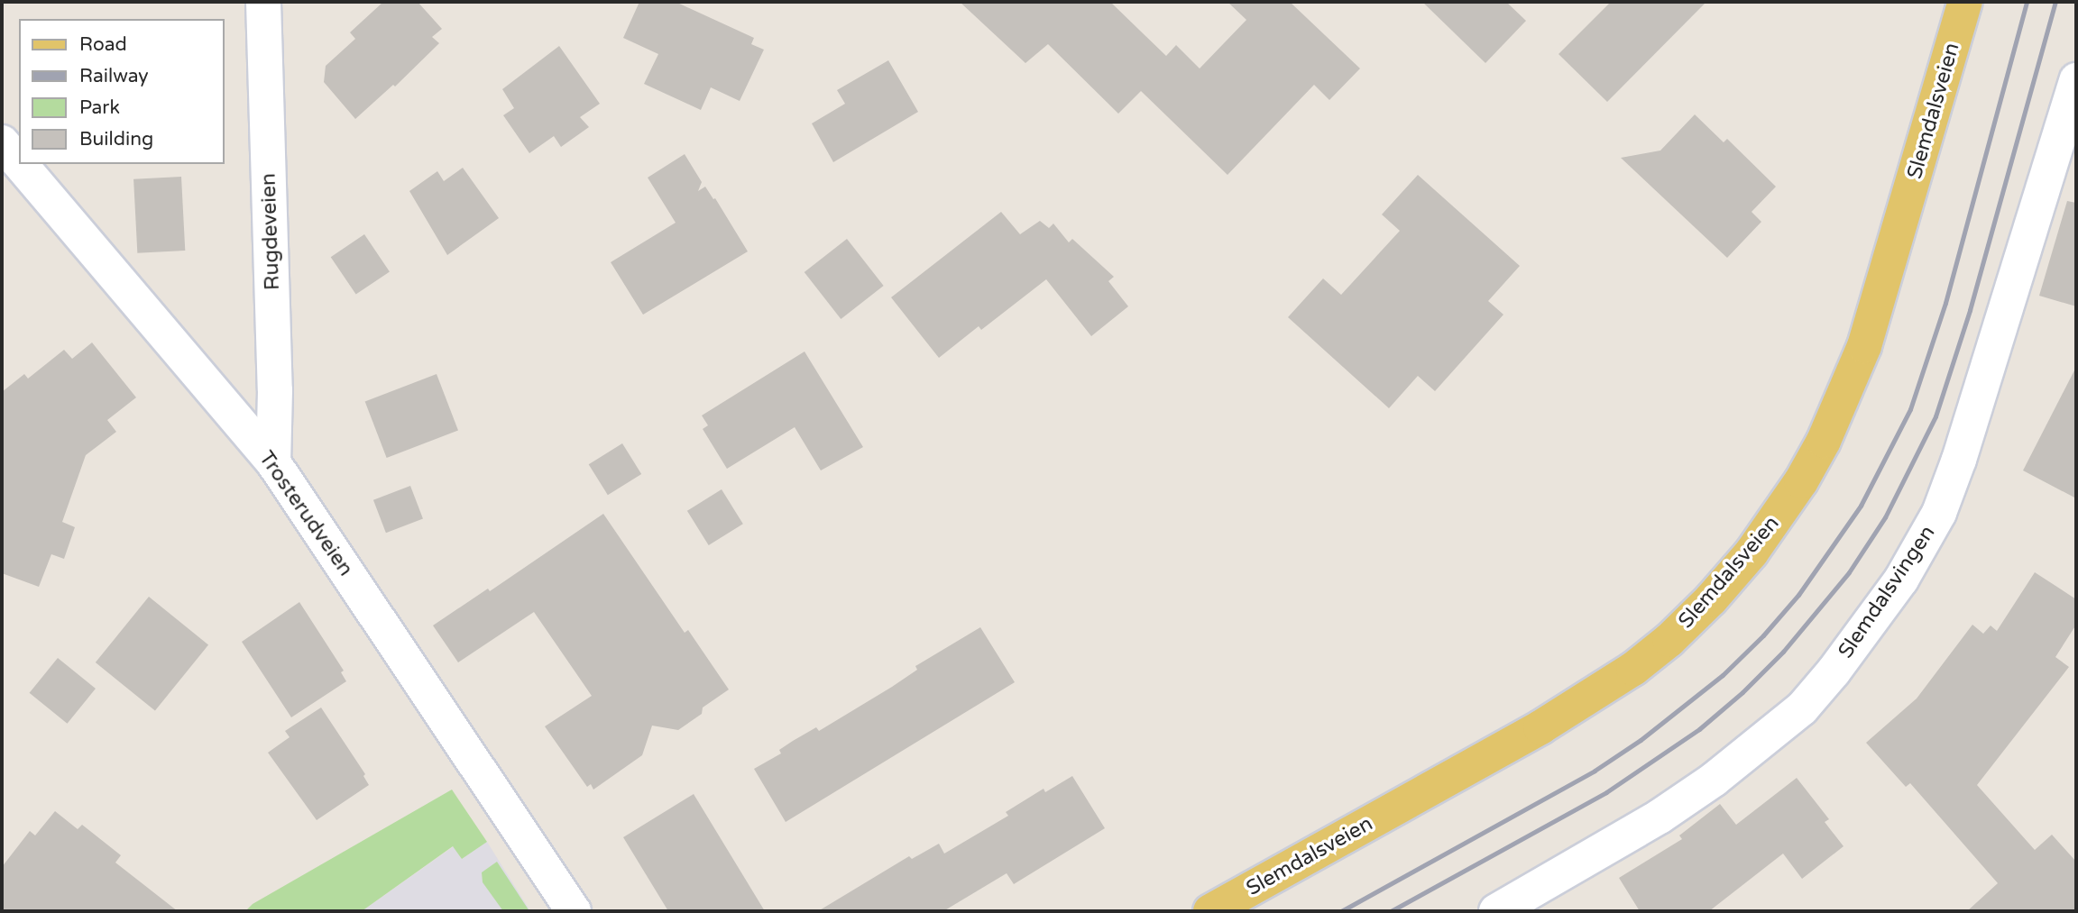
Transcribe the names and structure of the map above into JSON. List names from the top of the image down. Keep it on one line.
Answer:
{"streets":{"main road":["Slemdalsveien"],"street":["Rugdeveien","Trosterudveien","Slemdalsvingen"]},"crossings":[["Rugdeveien","Trosterudveien"]],"legend":["Road","Railway","Park","Building"]}
